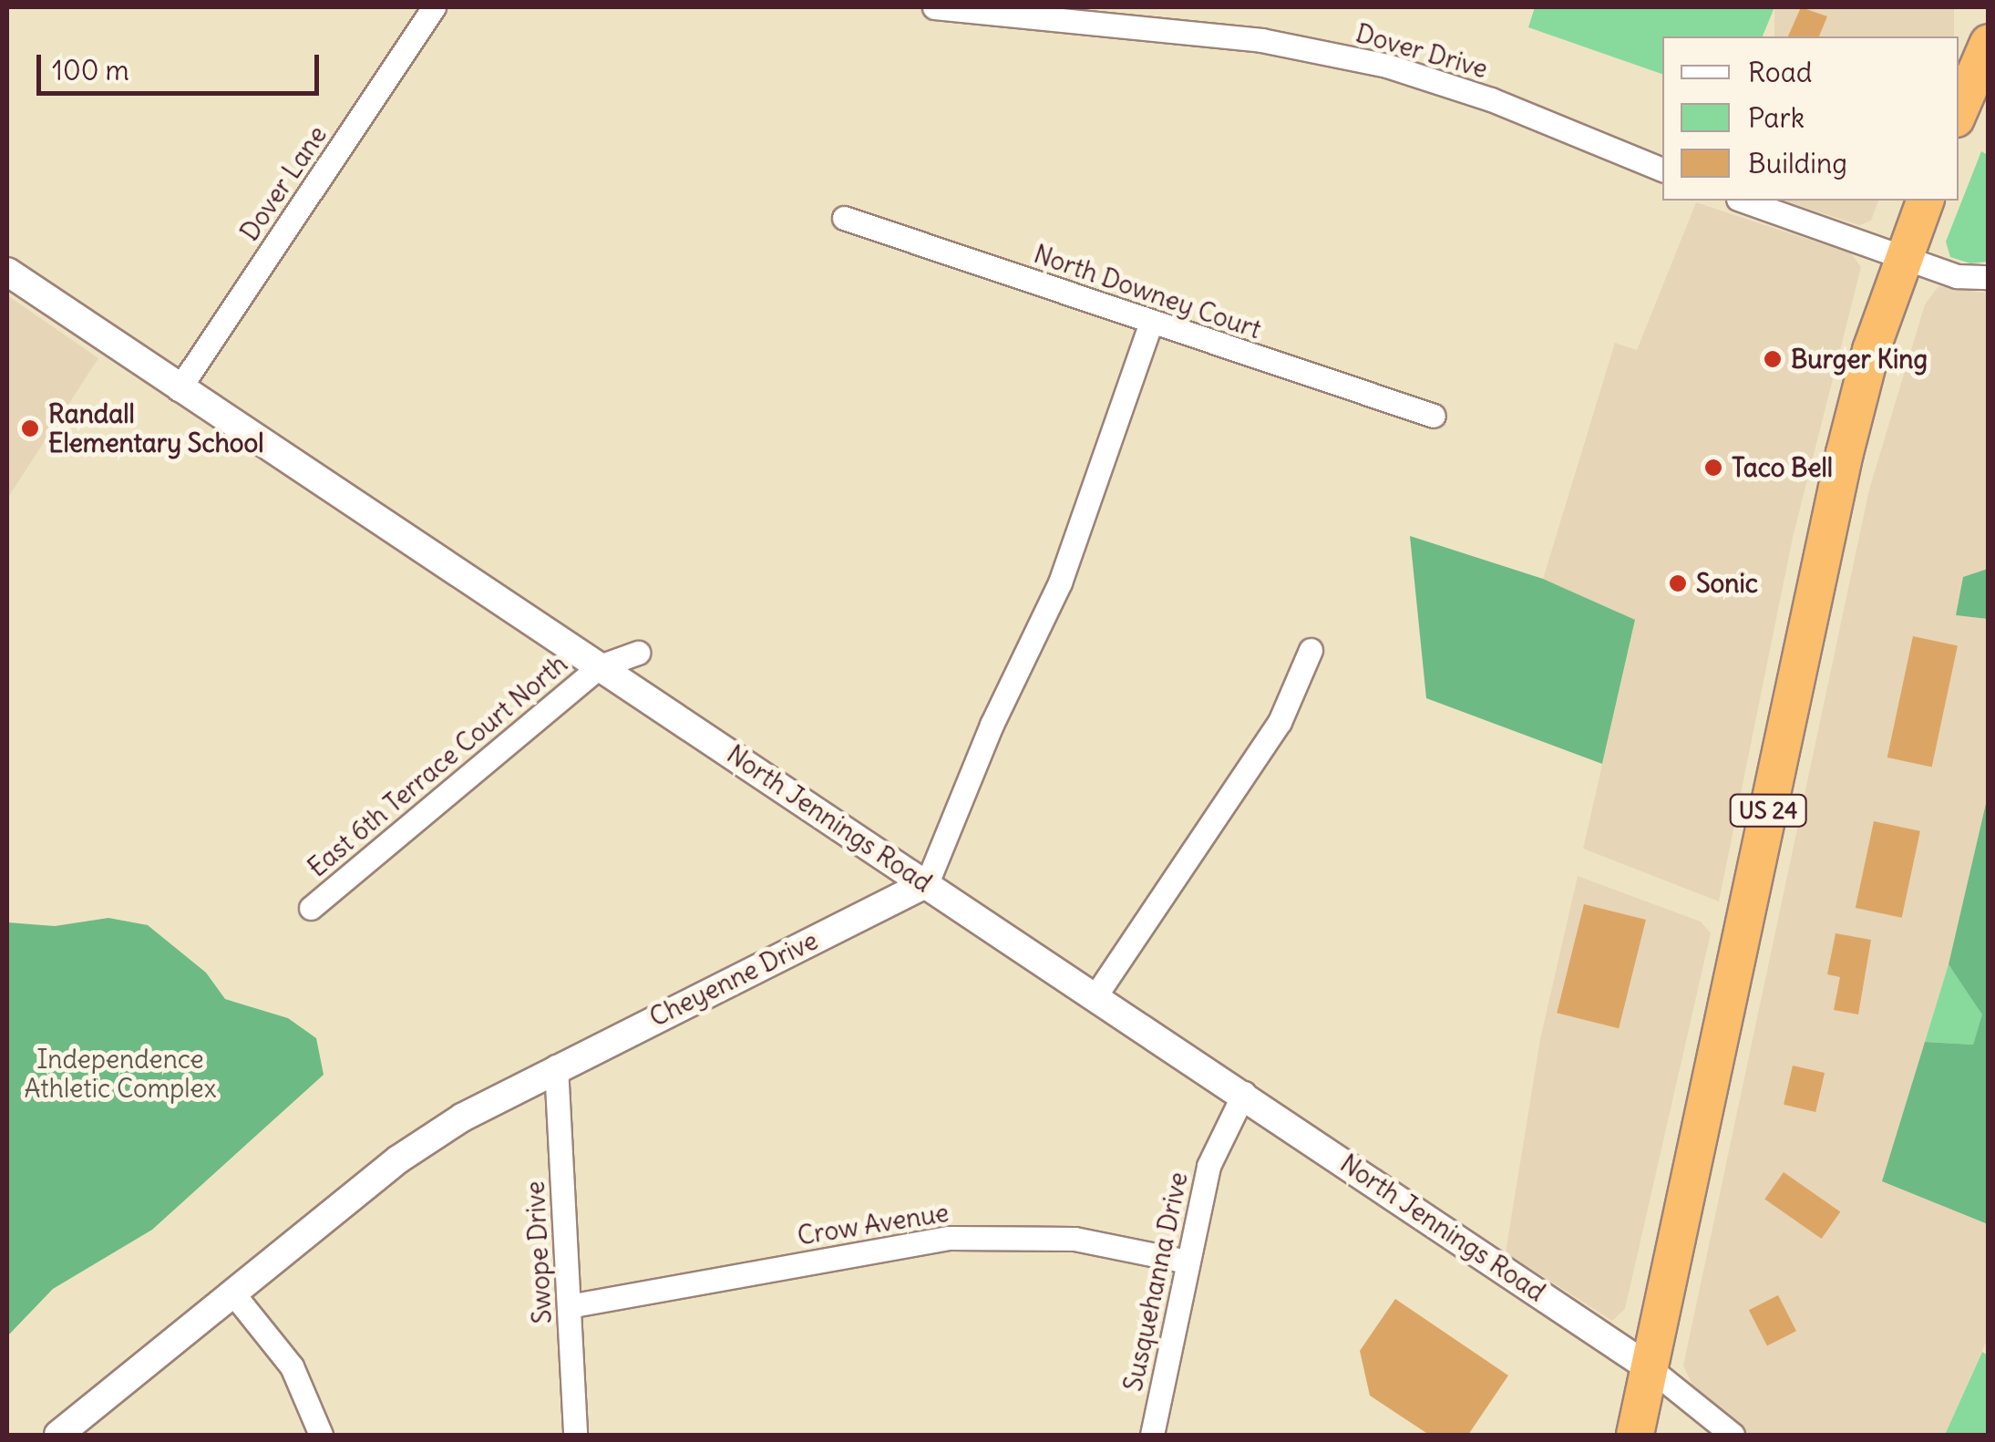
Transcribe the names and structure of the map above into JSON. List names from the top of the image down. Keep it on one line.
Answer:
{"streets":{"highway":["US 24"],"street":["Dover Drive","Dover Lane","North Downey Court","East 6th Terrace Court North","North Jennings Road","Cheyenne Drive","Crow Avenue","Swope Drive","Susquehanna Drive"]},"crossings":[["Dover Lane","North Jennings Road"],["East 6th Terrace Court North","North Jennings Road"],["US 24","North Jennings Road"],["North Jennings Road","Cheyenne Drive"],["North Jennings Road","Susquehanna Drive"],["Cheyenne Drive","Swope Drive"],["Crow Avenue","Swope Drive"],["Crow Avenue","Susquehanna Drive"]],"parks":["Independence Athletic Complex"],"places":["Burger King","Randall Elementary School","Taco Bell","Sonic"],"legend":["Road","Park","Building"],"scale_bar":"100 m"}
